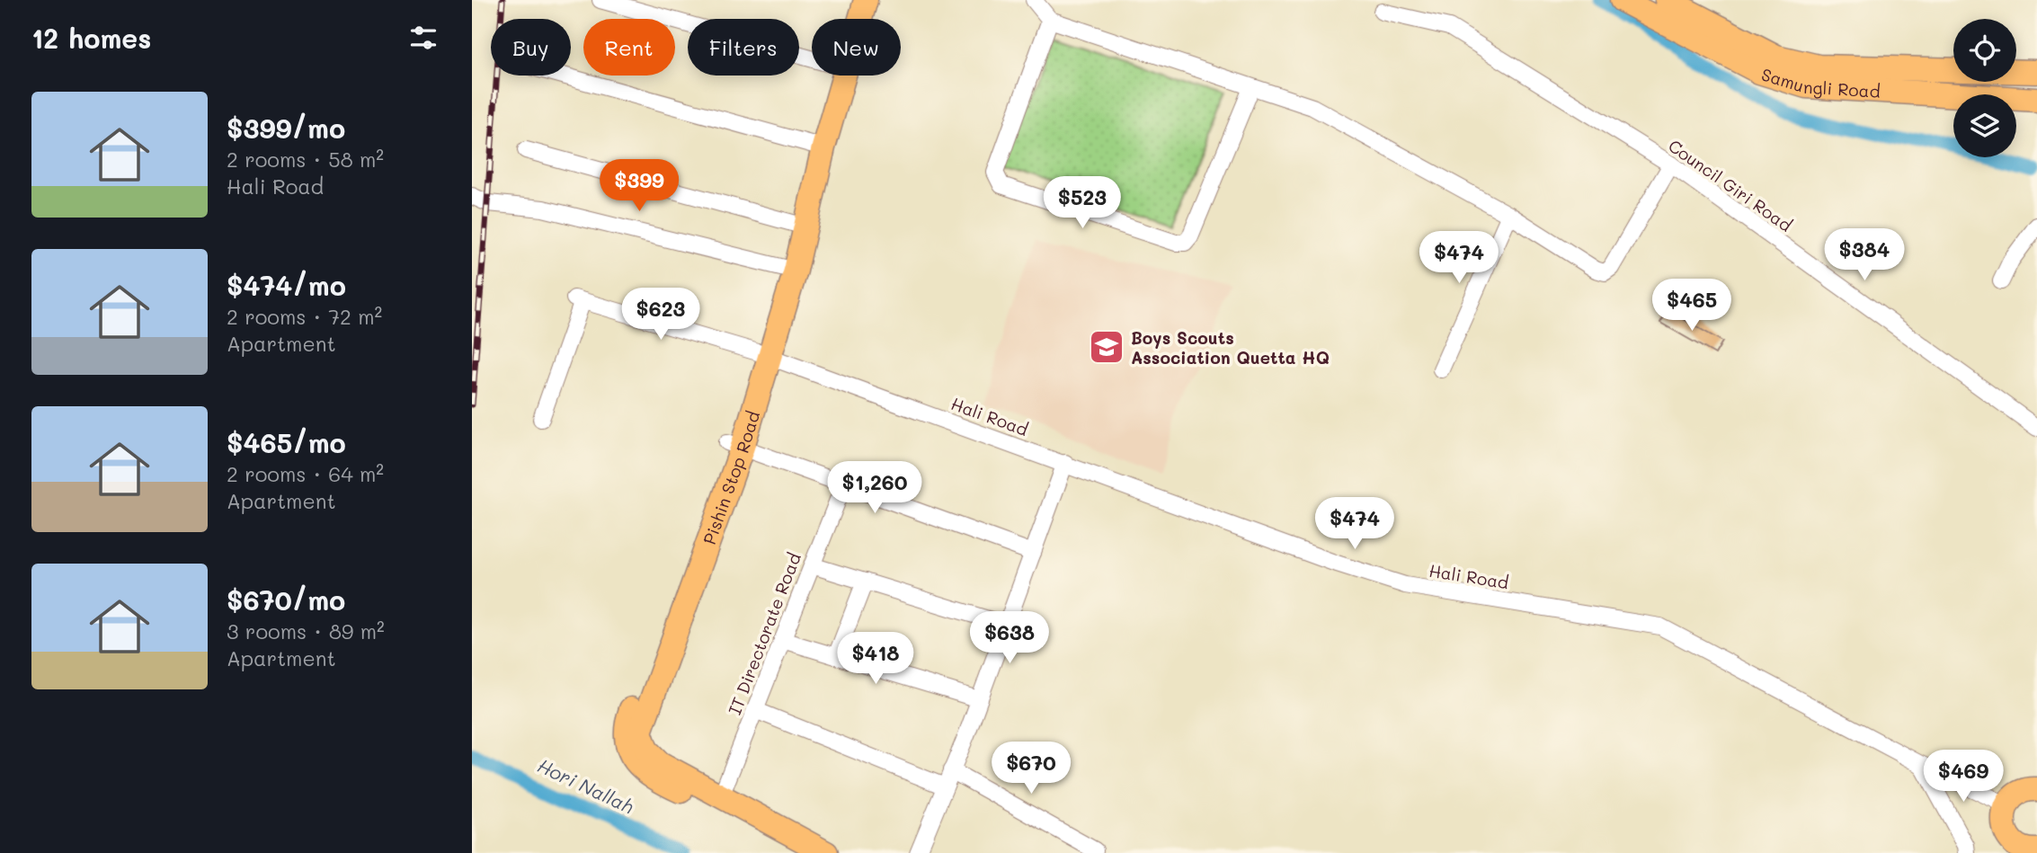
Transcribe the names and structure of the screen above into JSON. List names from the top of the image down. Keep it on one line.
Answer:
{"streets":{"main road":["Samungli Road","Pishin Stop Road"],"street":["Council Giri Road","Hali Road","IT Directorate Road"]},"crossings":[["Hali Road","Pishin Stop Road"],["Pishin Stop Road","IT Directorate Road"]],"water":["Hori Nallah"],"places":{"school or university":["Boys Scouts Association Quetta HQ"]},"page":{"heading":"12 homes","chip":["Buy","Rent","Filters","New"],"list":[{"name":"$399/mo","note":"2 rooms · 58 m² · Hali Road"},{"name":"$474/mo","note":"2 rooms · 72 m² · Apartment"},{"name":"$465/mo","note":"2 rooms · 64 m² · Apartment"},{"name":"$670/mo","note":"3 rooms · 89 m² · Apartment"}],"price":["$399","$523","$384","$474","$465","$623","$1,260","$474","$638","$418","$670","$469"]}}
